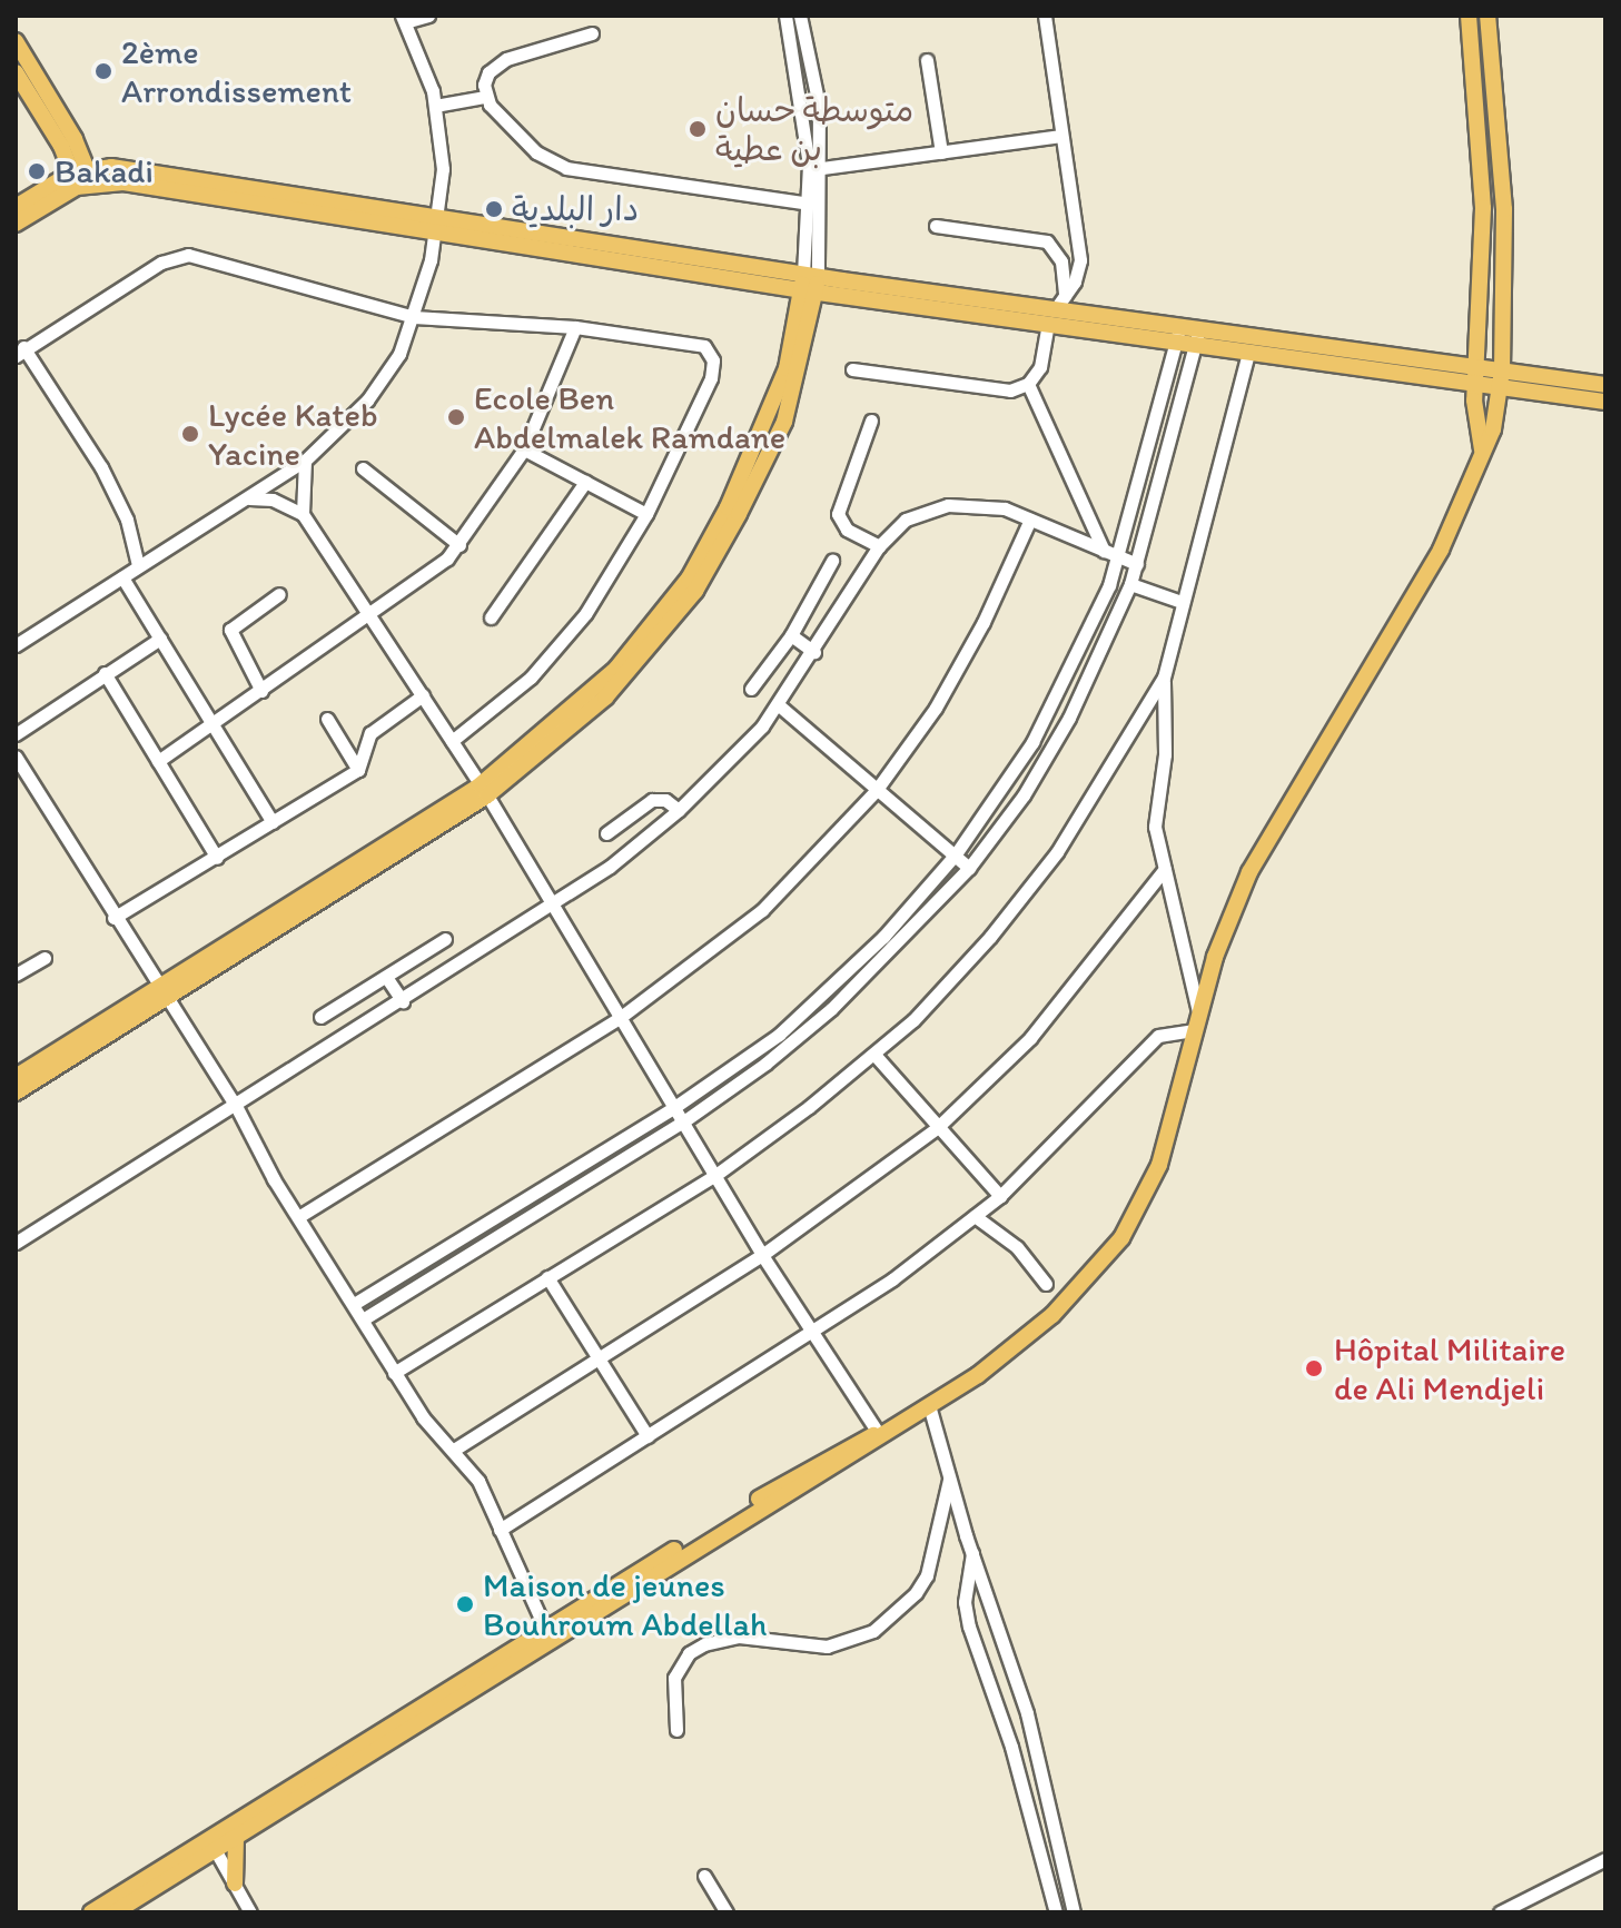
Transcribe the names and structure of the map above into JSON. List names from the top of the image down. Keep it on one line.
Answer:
{"places":["2ème Arrondissement","متوسطة حسان بن عطية","Bakadi","دار البلدية","Ecole Ben Abdelmalek Ramdane","Lycée Kateb Yacine","Hôpital Militaire de Ali Mendjeli","Maison de jeunes Bouhroum Abdellah"]}
